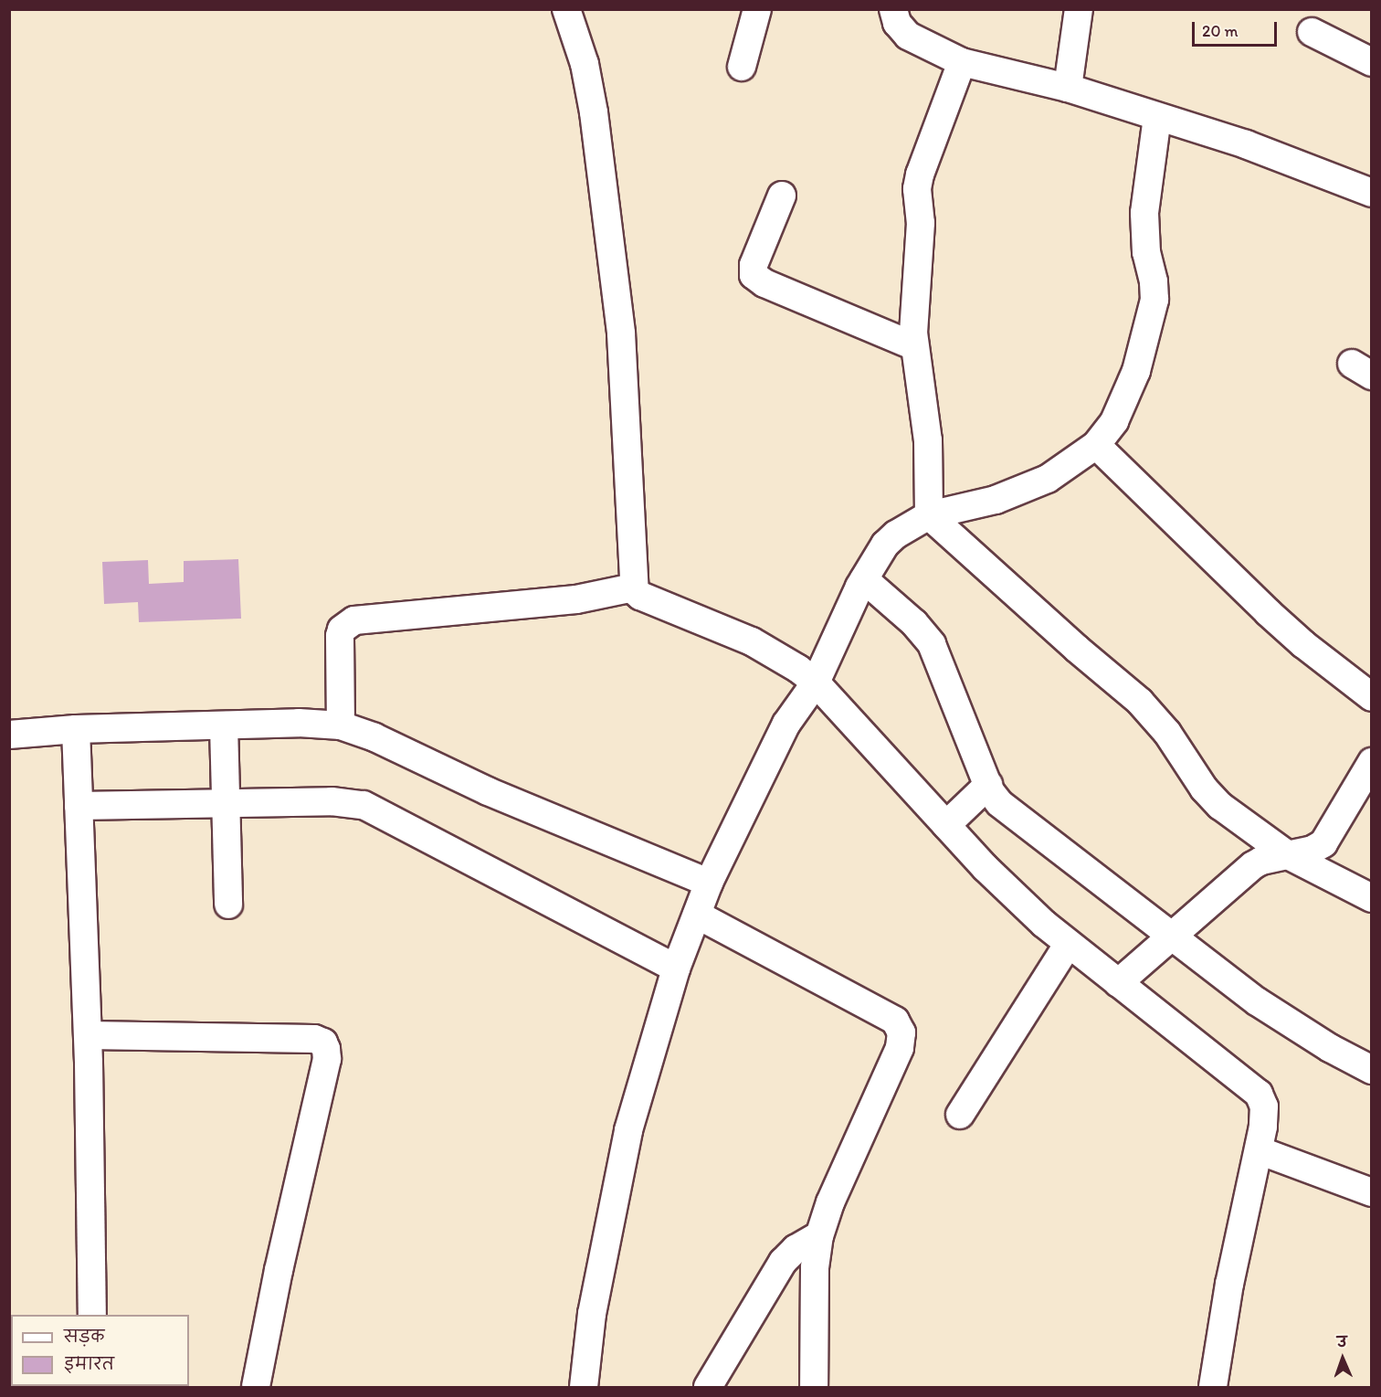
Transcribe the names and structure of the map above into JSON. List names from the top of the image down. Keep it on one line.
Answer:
{"legend":["सड़क","इमारत"],"scale_bar":"20 m","north":"top"}
